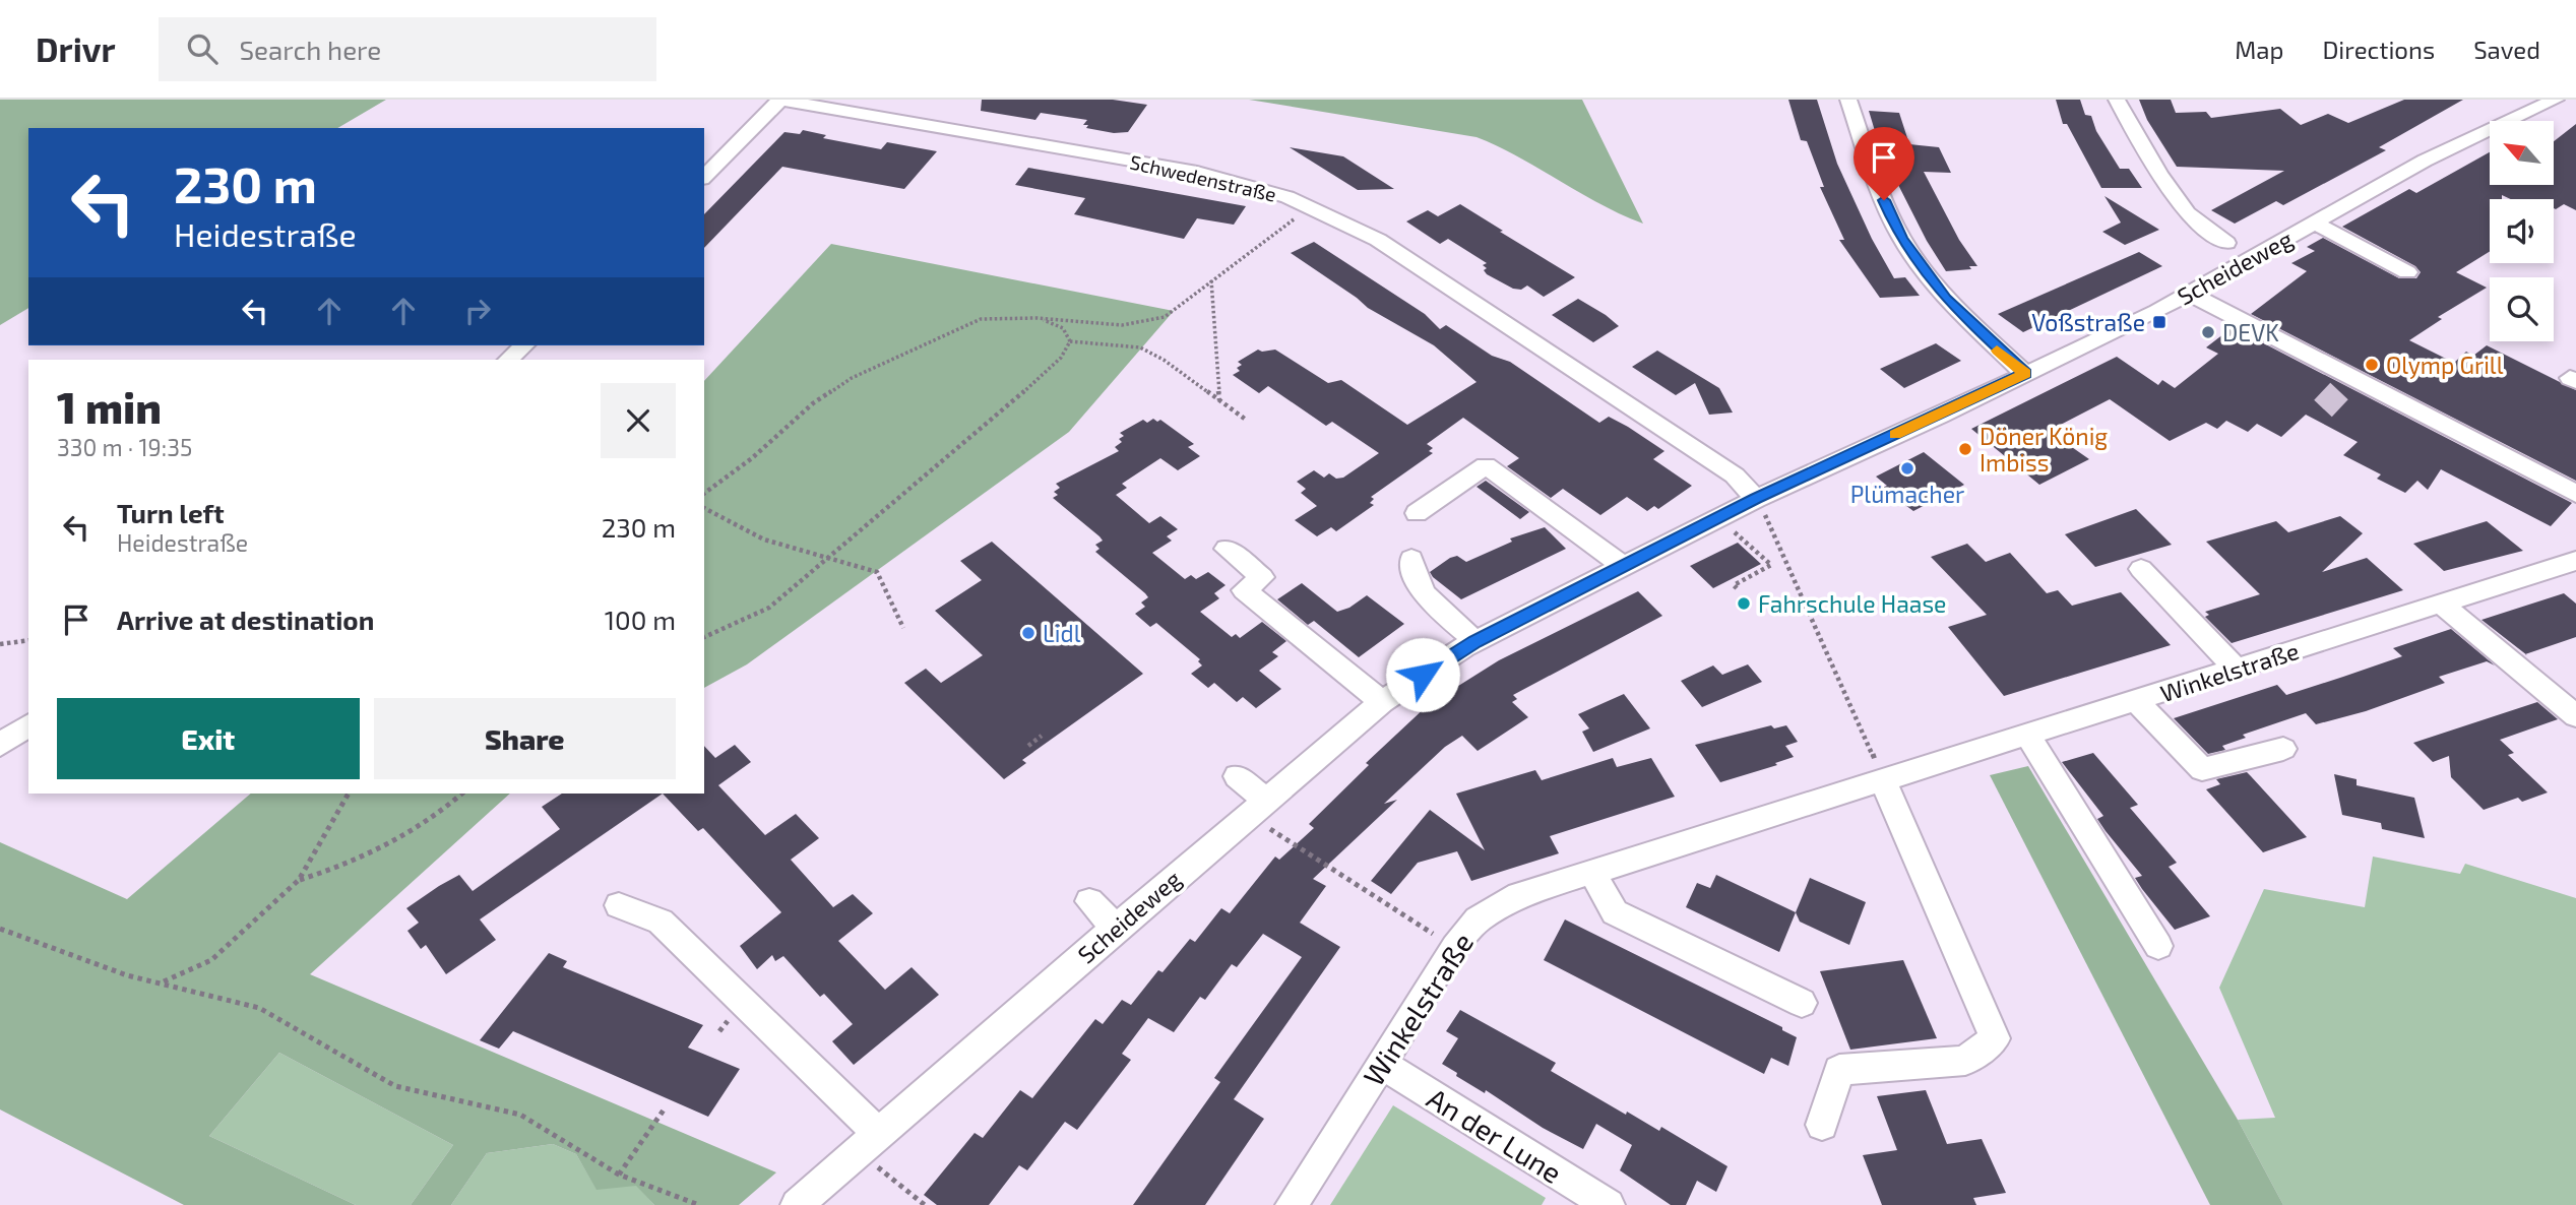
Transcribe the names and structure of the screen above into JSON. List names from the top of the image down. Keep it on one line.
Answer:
{"streets":{"street":["Schwedenstraße","Scheideweg","Winkelstraße","An der Lune"]},"crossings":[["Schwedenstraße","Scheideweg"],["Winkelstraße","An der Lune"]],"places":{"transit":["Voßstraße"],"other":["DEVK","Olymp Grill","Döner König Imbiss","Plümacher","Fahrschule Haase","Lidl"]},"north":"top left","page":{"header":"Drivr","search":"Search here","nav":["Map","Directions","Saved"],"turn":["230 m","Heidestraße"],"heading":["1 min","330 m · 19:35"],"list":[{"name":"Turn left","note":"Heidestraße","value":"230 m"},{"name":"Arrive at destination","value":"100 m"}],"buttons":["Exit","Share"]}}
